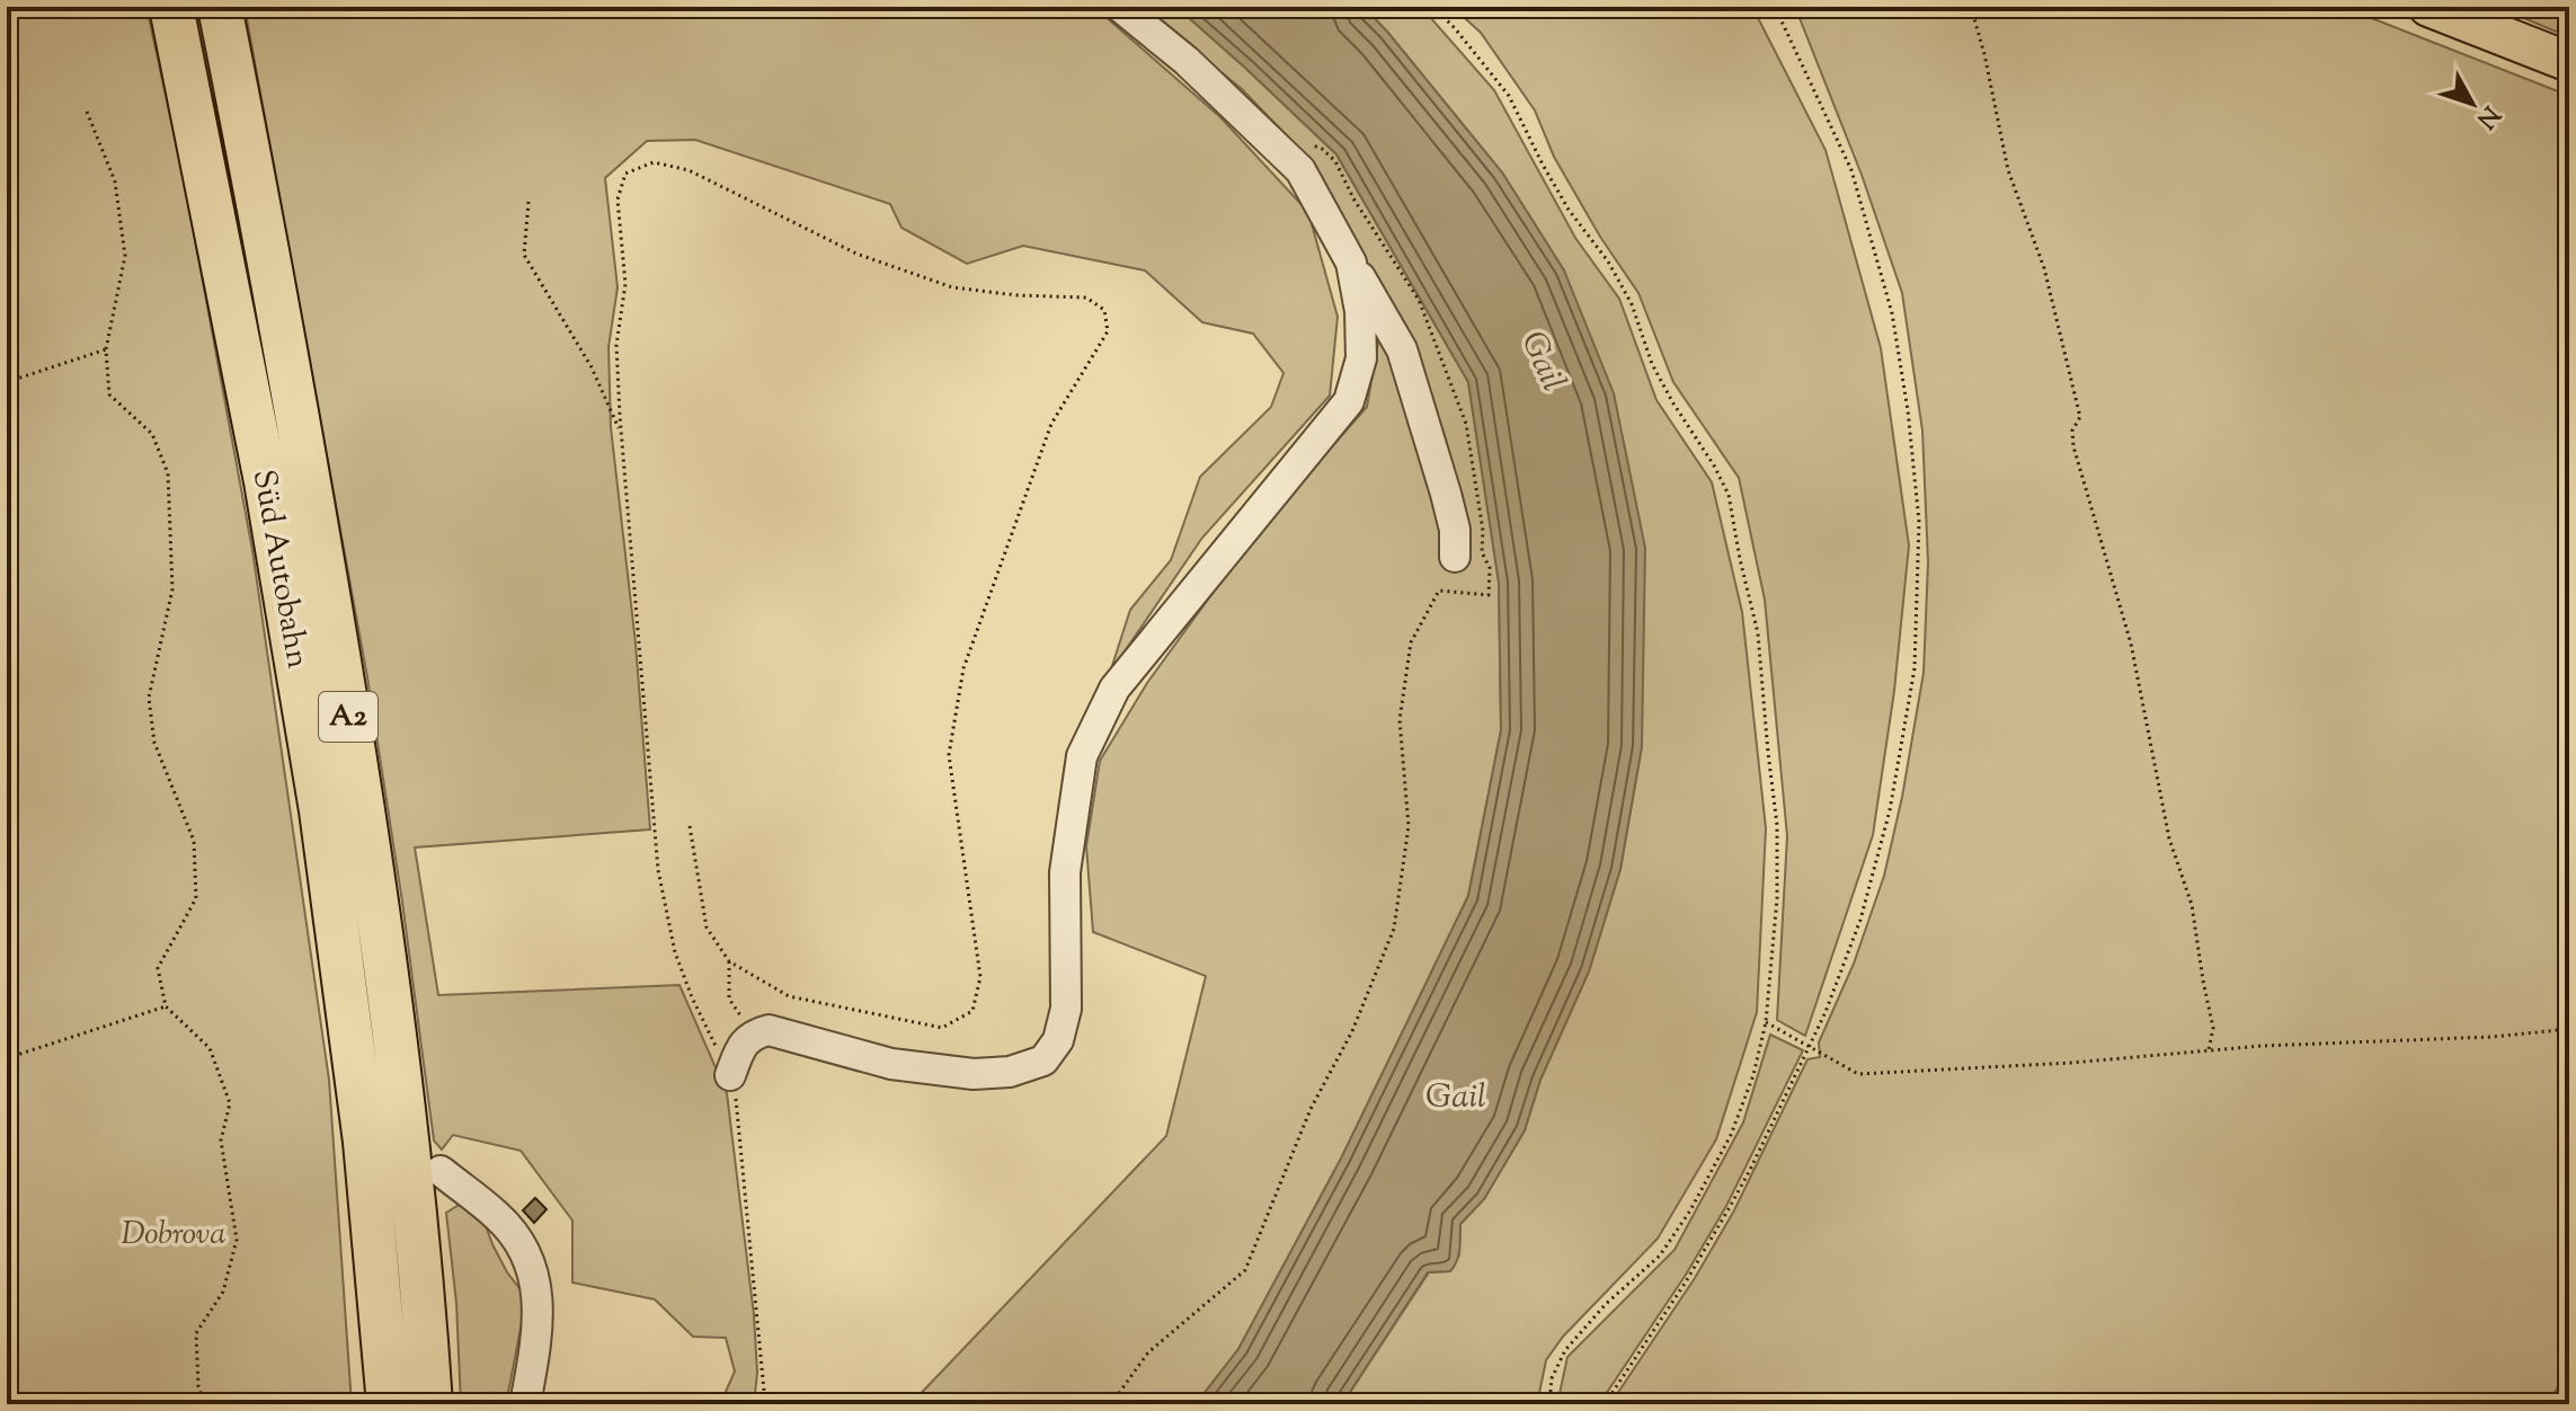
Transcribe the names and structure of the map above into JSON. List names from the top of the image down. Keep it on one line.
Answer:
{"streets":{"highway":["Süd Autobahn","A2"]},"water":["Gail"],"parks":["Dobrova"],"north":"bottom right"}
